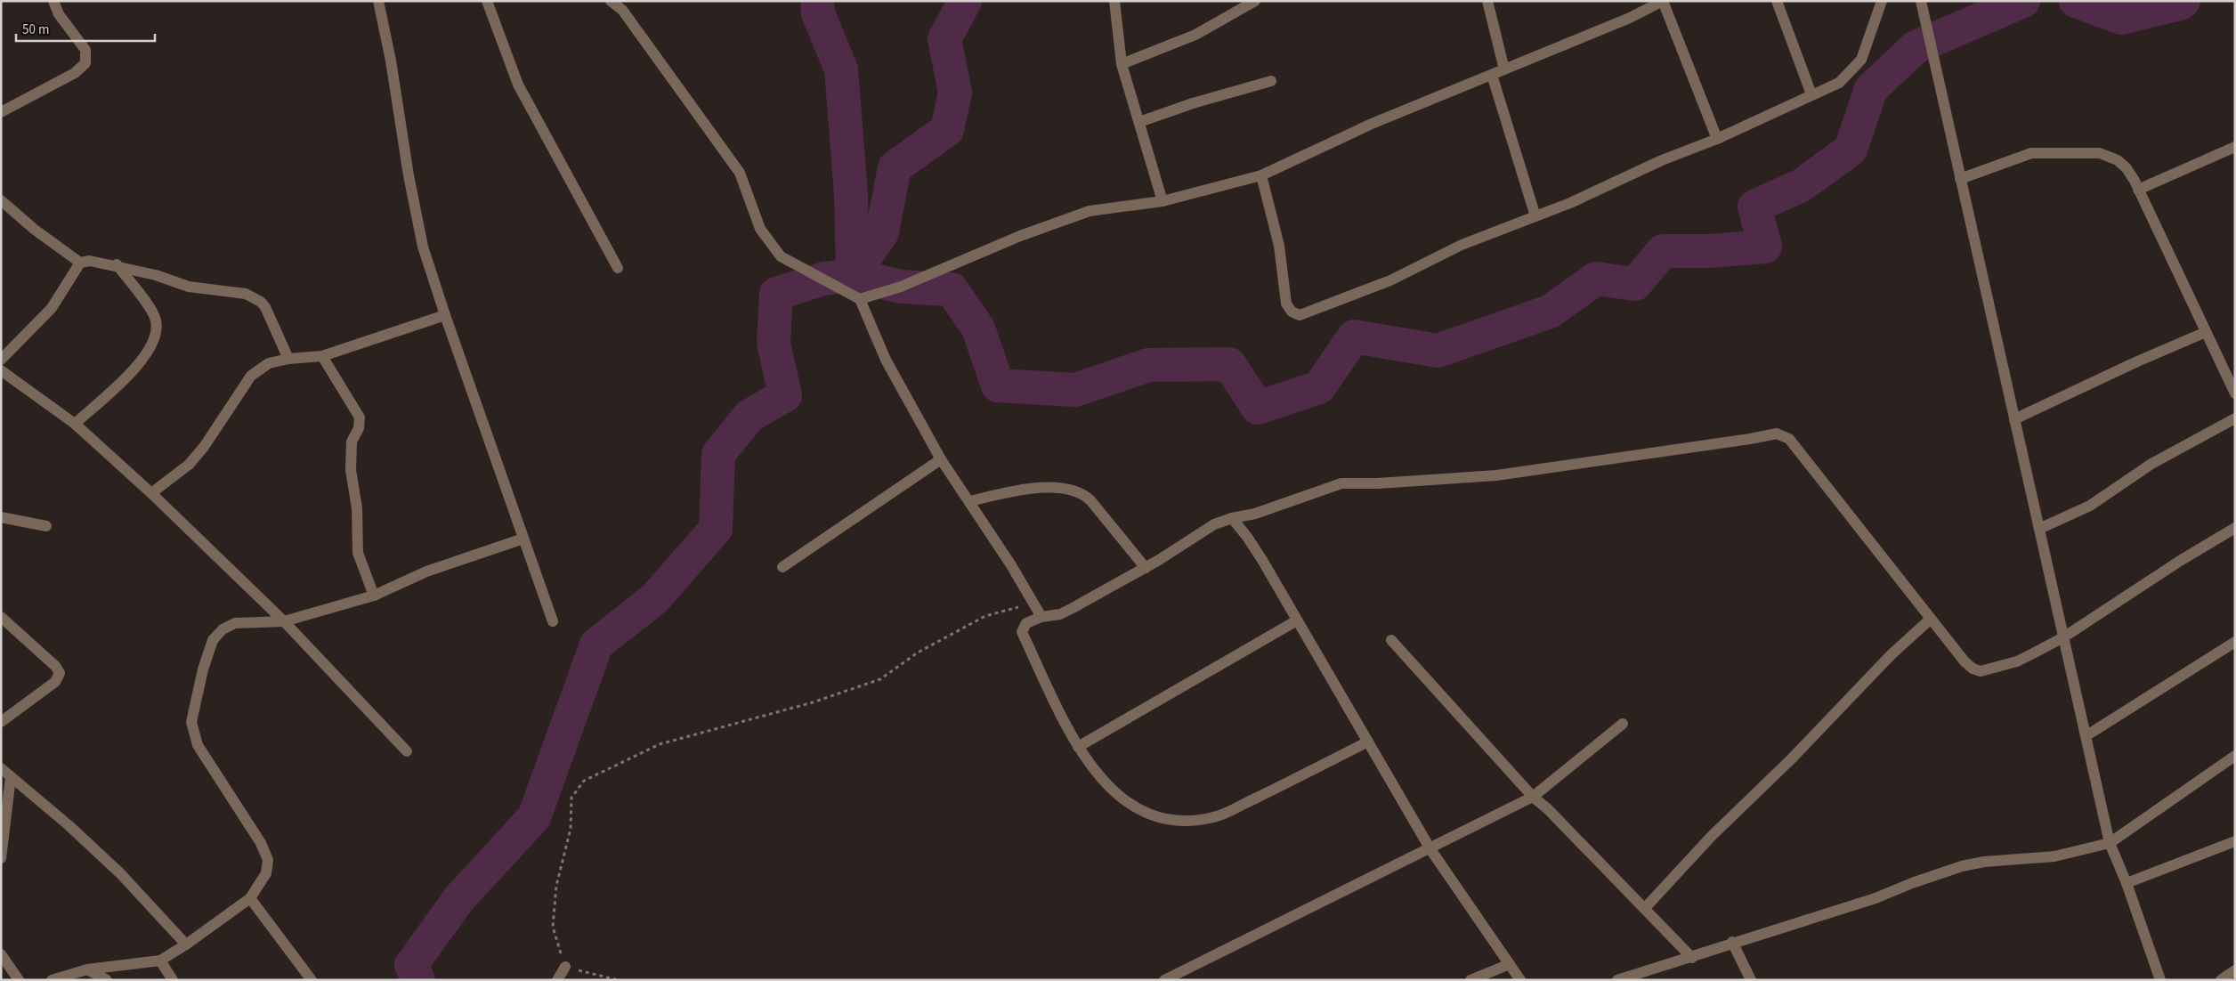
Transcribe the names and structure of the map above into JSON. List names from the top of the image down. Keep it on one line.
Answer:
{"scale_bar":"50 m"}
